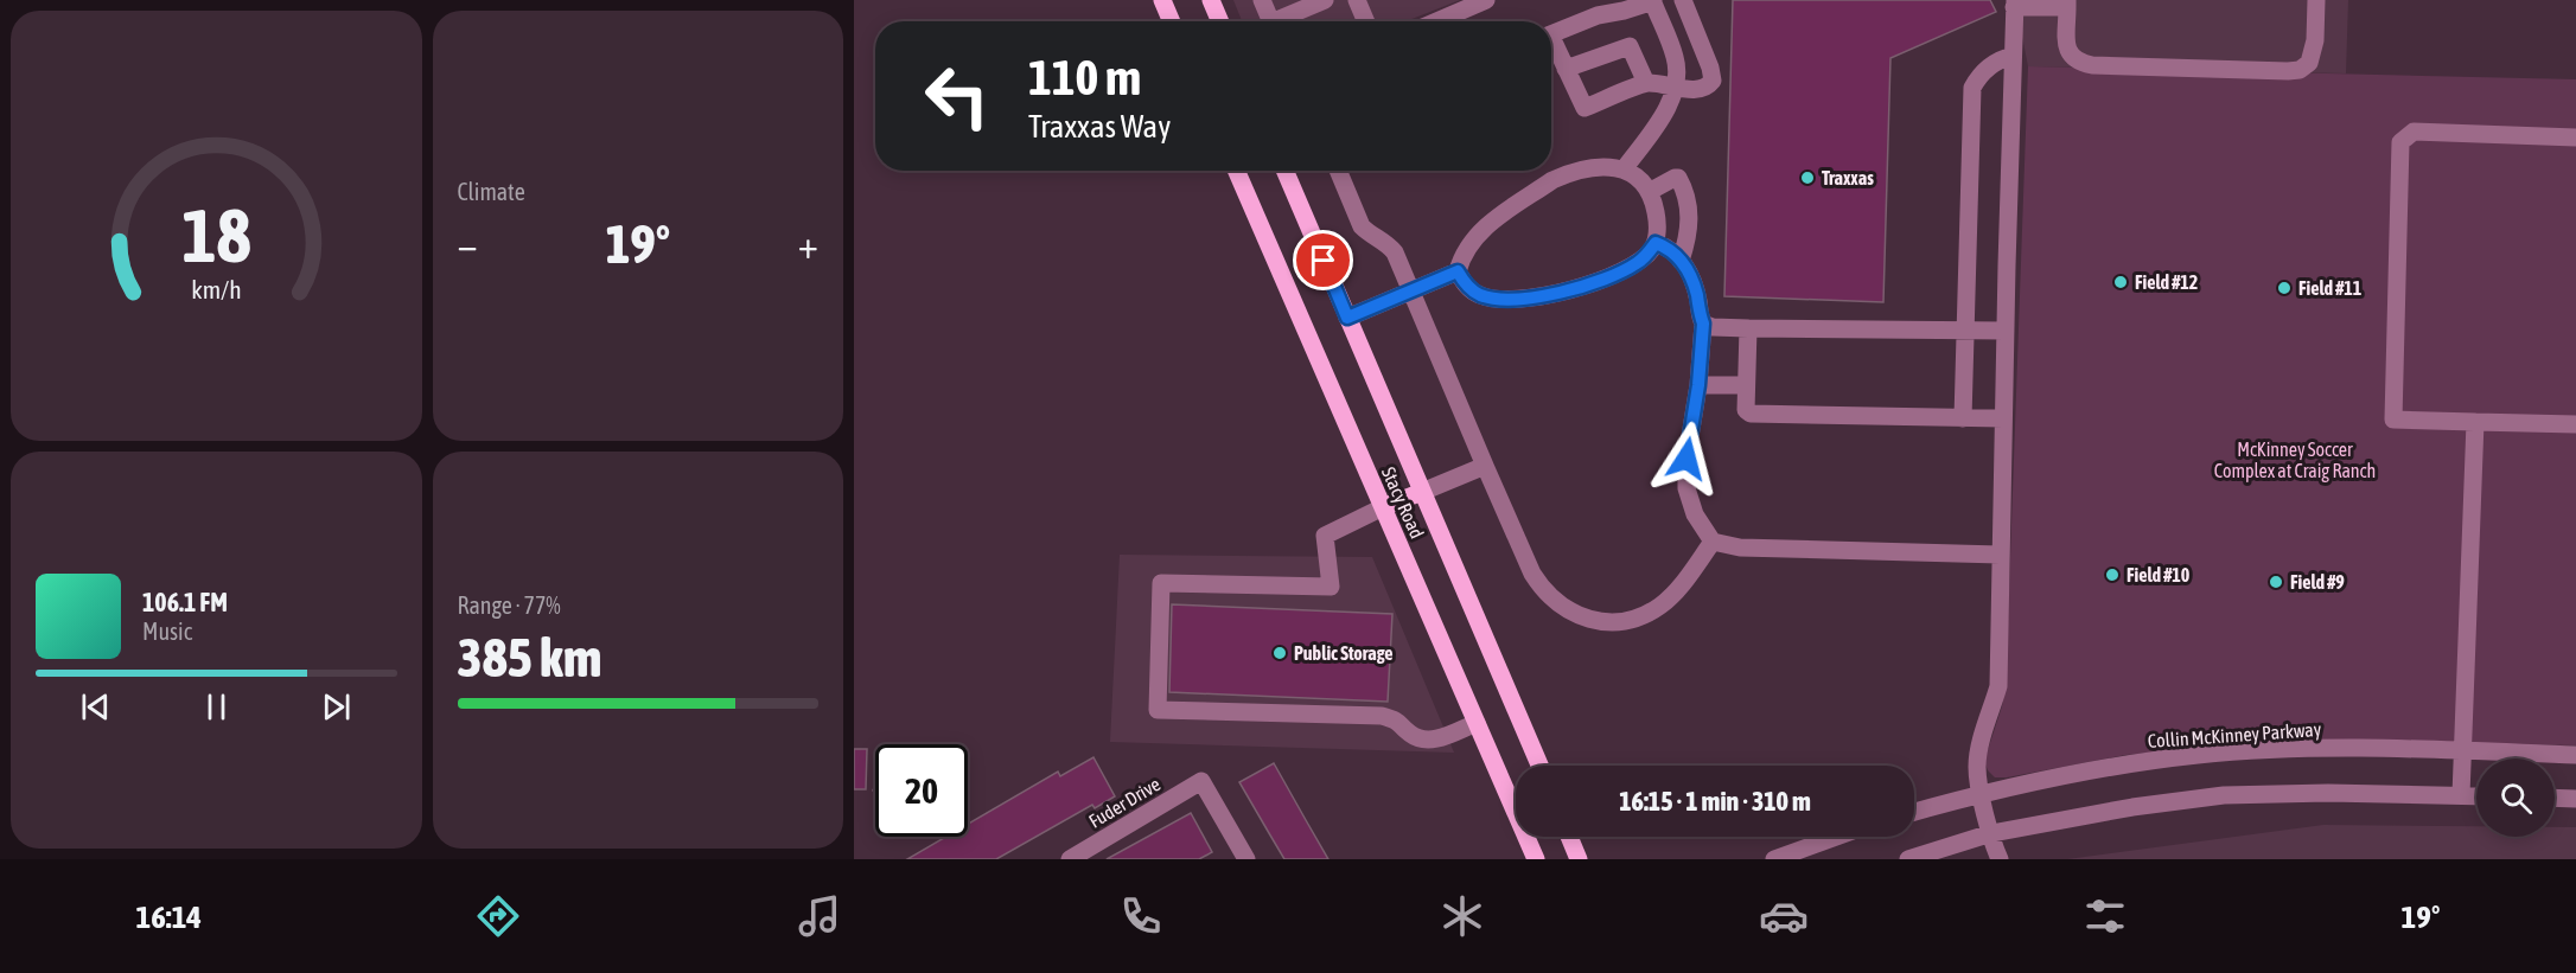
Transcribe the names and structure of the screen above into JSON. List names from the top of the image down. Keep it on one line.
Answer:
{"streets":{"main road":["Stacy Road"],"street":["Collin McKinney Parkway","Fuder Drive"]},"parks":["McKinney Soccer Complex at Craig Ranch"],"places":["Traxxas","Field #12","Field #11","Field #10","Field #9","Public Storage"],"page":{"tile":["Climate",["Range · 77%","385 km"]],"turn":["110 m","Traxxas Way"],"heat":["−","19°","+"],"song":["106.1 FM","Music"],"limit":"20","trip":"16:15 · 1 min · 310 m","tabs":["16:14","19°"],"gauge":["18","km/h"]}}
